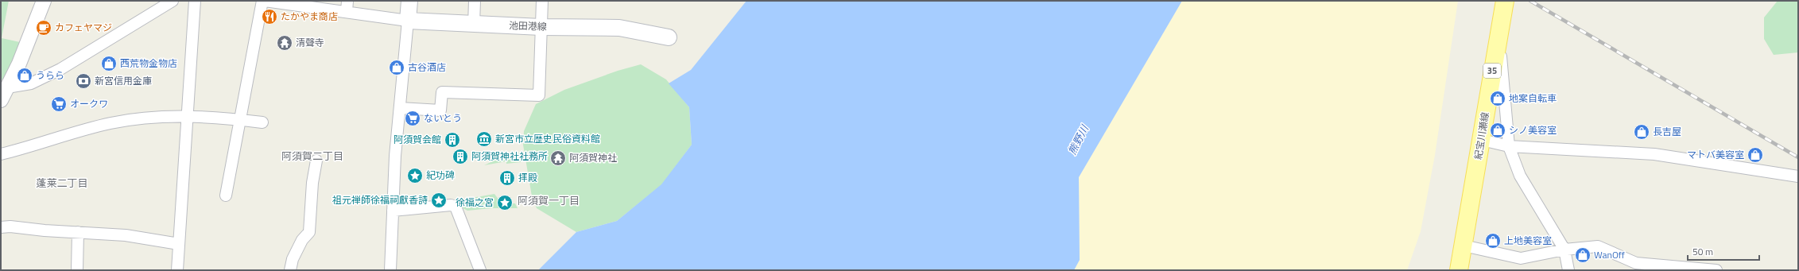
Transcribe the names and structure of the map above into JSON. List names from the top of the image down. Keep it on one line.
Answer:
{"streets":{"main road":["池田港線","35","紀宝川瀬線"]},"districts":["阿須賀二丁目","蓬莱二丁目","阿須賀一丁目"],"water":["熊野川"],"places":{"restaurant":["たかやま商店"],"cafe":["カフェヤマジ"],"temple":["清聲寺","阿須賀神社"],"shop":["西荒物金物店","古谷酒店","うらら","地案自転車","シノ美容室","長吉屋","マトバ美容室","上地美容室","WanOff"],"bank":["新宮信用金庫"],"supermarket":["オークワ","ないとう"],"museum":["新宮市立歴史民俗資料館"],"building":["阿須賀会館","阿須賀神社社務所","拝殿"],"place":["紀功碑","祖元禅師徐福祠獻香詩","徐福之宮"]},"scale_bar":"50 m"}
